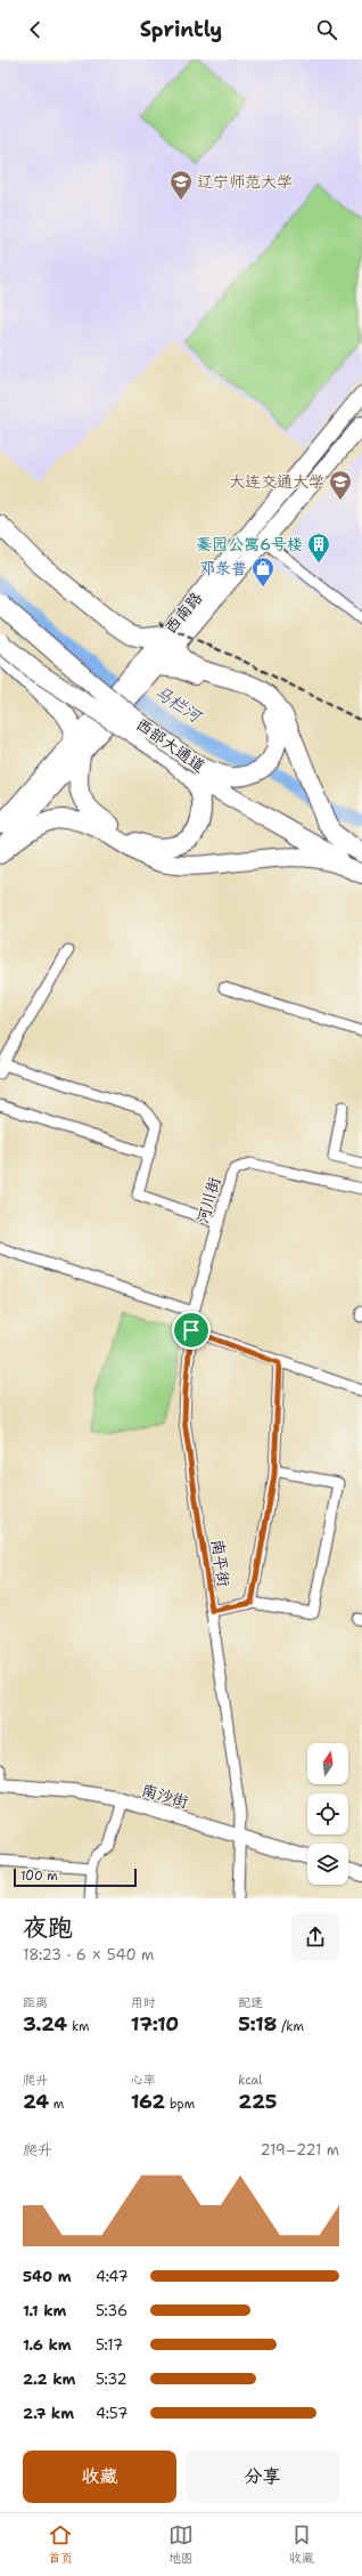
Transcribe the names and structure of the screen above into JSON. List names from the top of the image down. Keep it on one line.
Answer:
{"streets":{"highway":["西部大通道"],"main road":["西南路"],"street":["河川街","南平街","南沙街"]},"crossings":[["河川街","南平街"],["南平街","南沙街"]],"water":["马栏河"],"places":{"school or university":["辽宁师范大学","大连交通大学"],"building":["蓁园公寓6号楼"],"shop":["邓录普"]},"scale_bar":"100 m","north":"top","page":{"header":"Sprintly","scale":"100 m","heading":["夜跑","18:23 · 6 × 540 m"],"stats":[["距离","3.24 km"],["用时","17:10"],["配速","5:18 /km"],["爬升","24 m"],["心率","162 bpm"],["kcal","225"]],"chart":["爬升","219–221 m"],"list":[{"name":"540 m","note":"4:47"},{"name":"1.1 km","note":"5:36"},{"name":"1.6 km","note":"5:17"},{"name":"2.2 km","note":"5:32"},{"name":"2.7 km","note":"4:57"}],"buttons":["收藏","分享"],"tabs":["首页","地图","收藏"]}}
